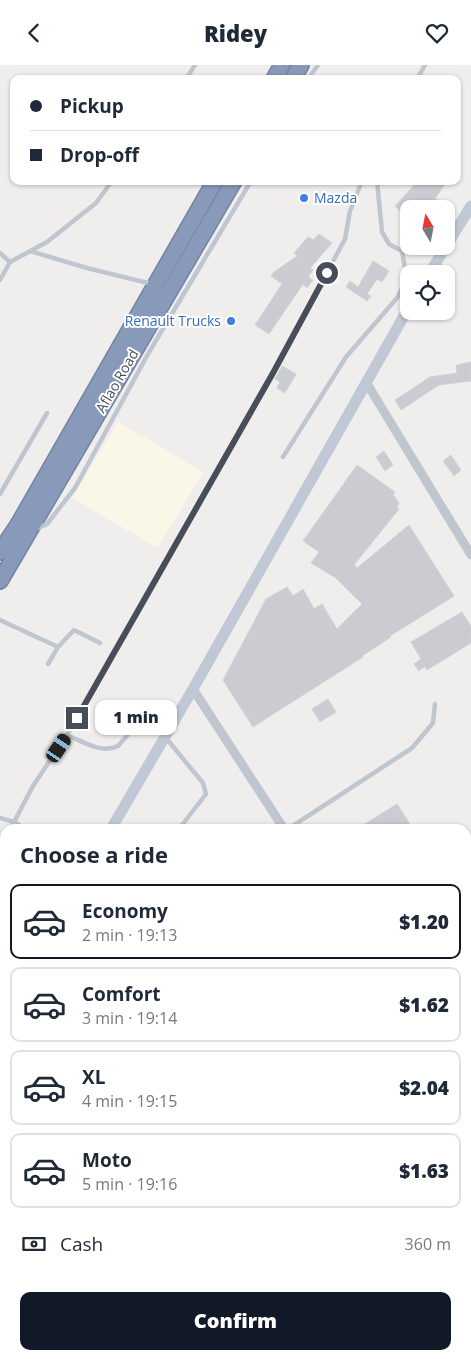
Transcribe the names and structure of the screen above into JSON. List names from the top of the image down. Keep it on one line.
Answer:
{"streets":{"highway":["Aflao Road"]},"places":["Mazda","Renault Trucks"],"north":"top","page":{"header":"Ridey","banner":["Pickup","Drop-off"],"bubble":"1 min","heading":"Choose a ride","list":[{"name":"Economy","note":"2 min · 19:13","value":"$1.20"},{"name":"Comfort","note":"3 min · 19:14","value":"$1.62"},{"name":"XL","note":"4 min · 19:15","value":"$2.04"},{"name":"Moto","note":"5 min · 19:16","value":"$1.63"}],"pay":["Cash","360 m"],"buttons":"Confirm"}}
